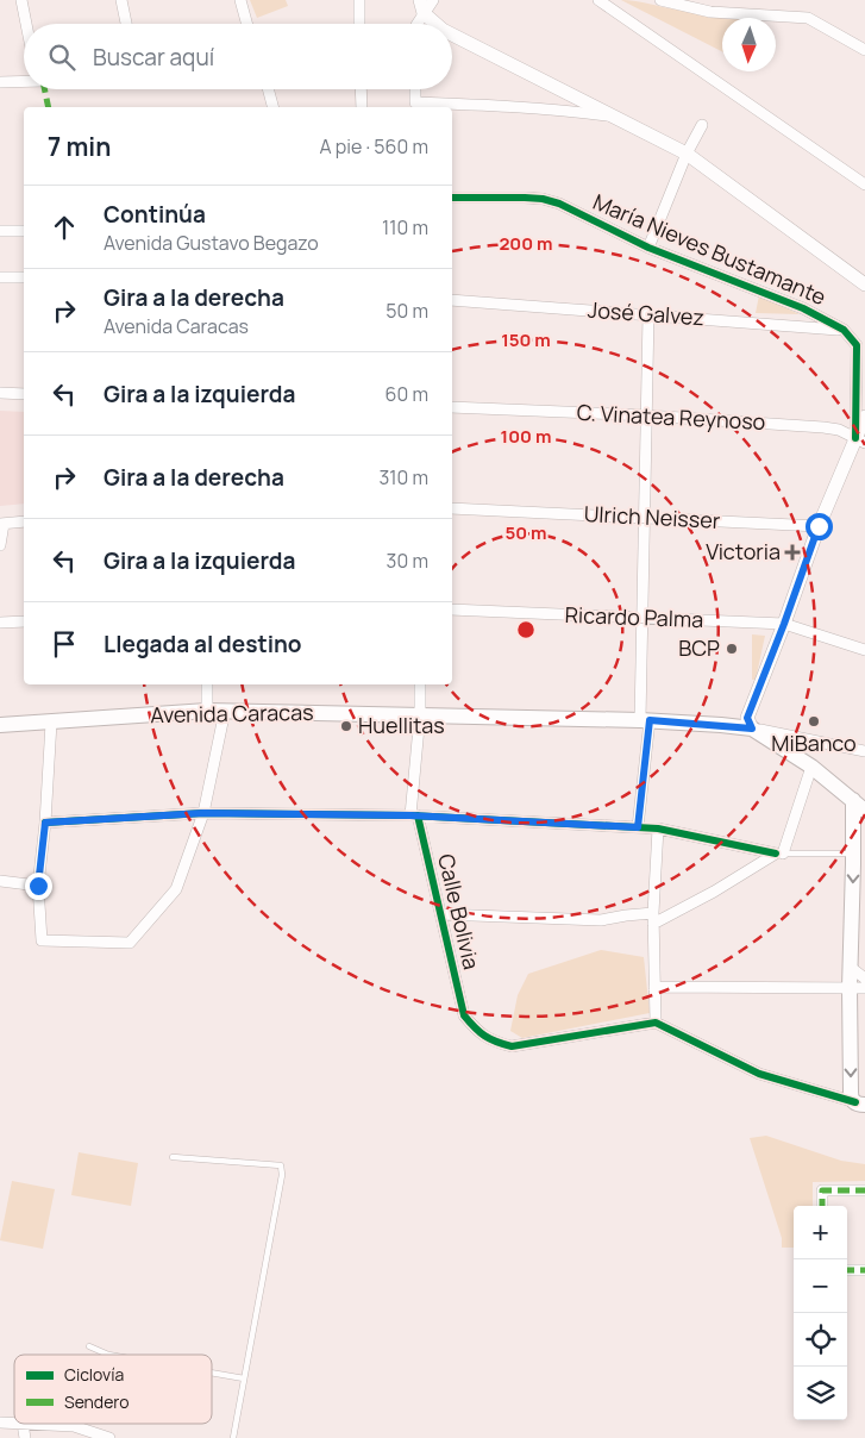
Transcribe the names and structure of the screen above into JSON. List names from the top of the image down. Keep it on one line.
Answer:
{"streets":{"main road":["Avenida Caracas"],"street":["María Nieves Bustamante","José Galvez","C. Vinatea Reynoso","Ulrich Neisser","Ricardo Palma","Calle Bolivia"]},"crossings":[["María Nieves Bustamante","José Galvez"],["María Nieves Bustamante","C. Vinatea Reynoso"],["Avenida Caracas","Calle Bolivia"]],"places":{"health":["Victoria"],"other":["BCP","MiBanco","Huellitas"]},"legend":["Ciclovía","Sendero"],"north":"bottom","page":{"search":"Buscar aquí","heading":["7 min","A pie · 560 m"],"list":[["Continúa","Avenida Gustavo Begazo","110 m"],["Gira a la derecha","Avenida Caracas","50 m"],["Gira a la izquierda","60 m"],["Gira a la derecha","310 m"],["Gira a la izquierda","30 m"],"Llegada al destino"],"map_buttons":["+","−"]},"rings":["200 m","150 m","100 m","50 m"]}
